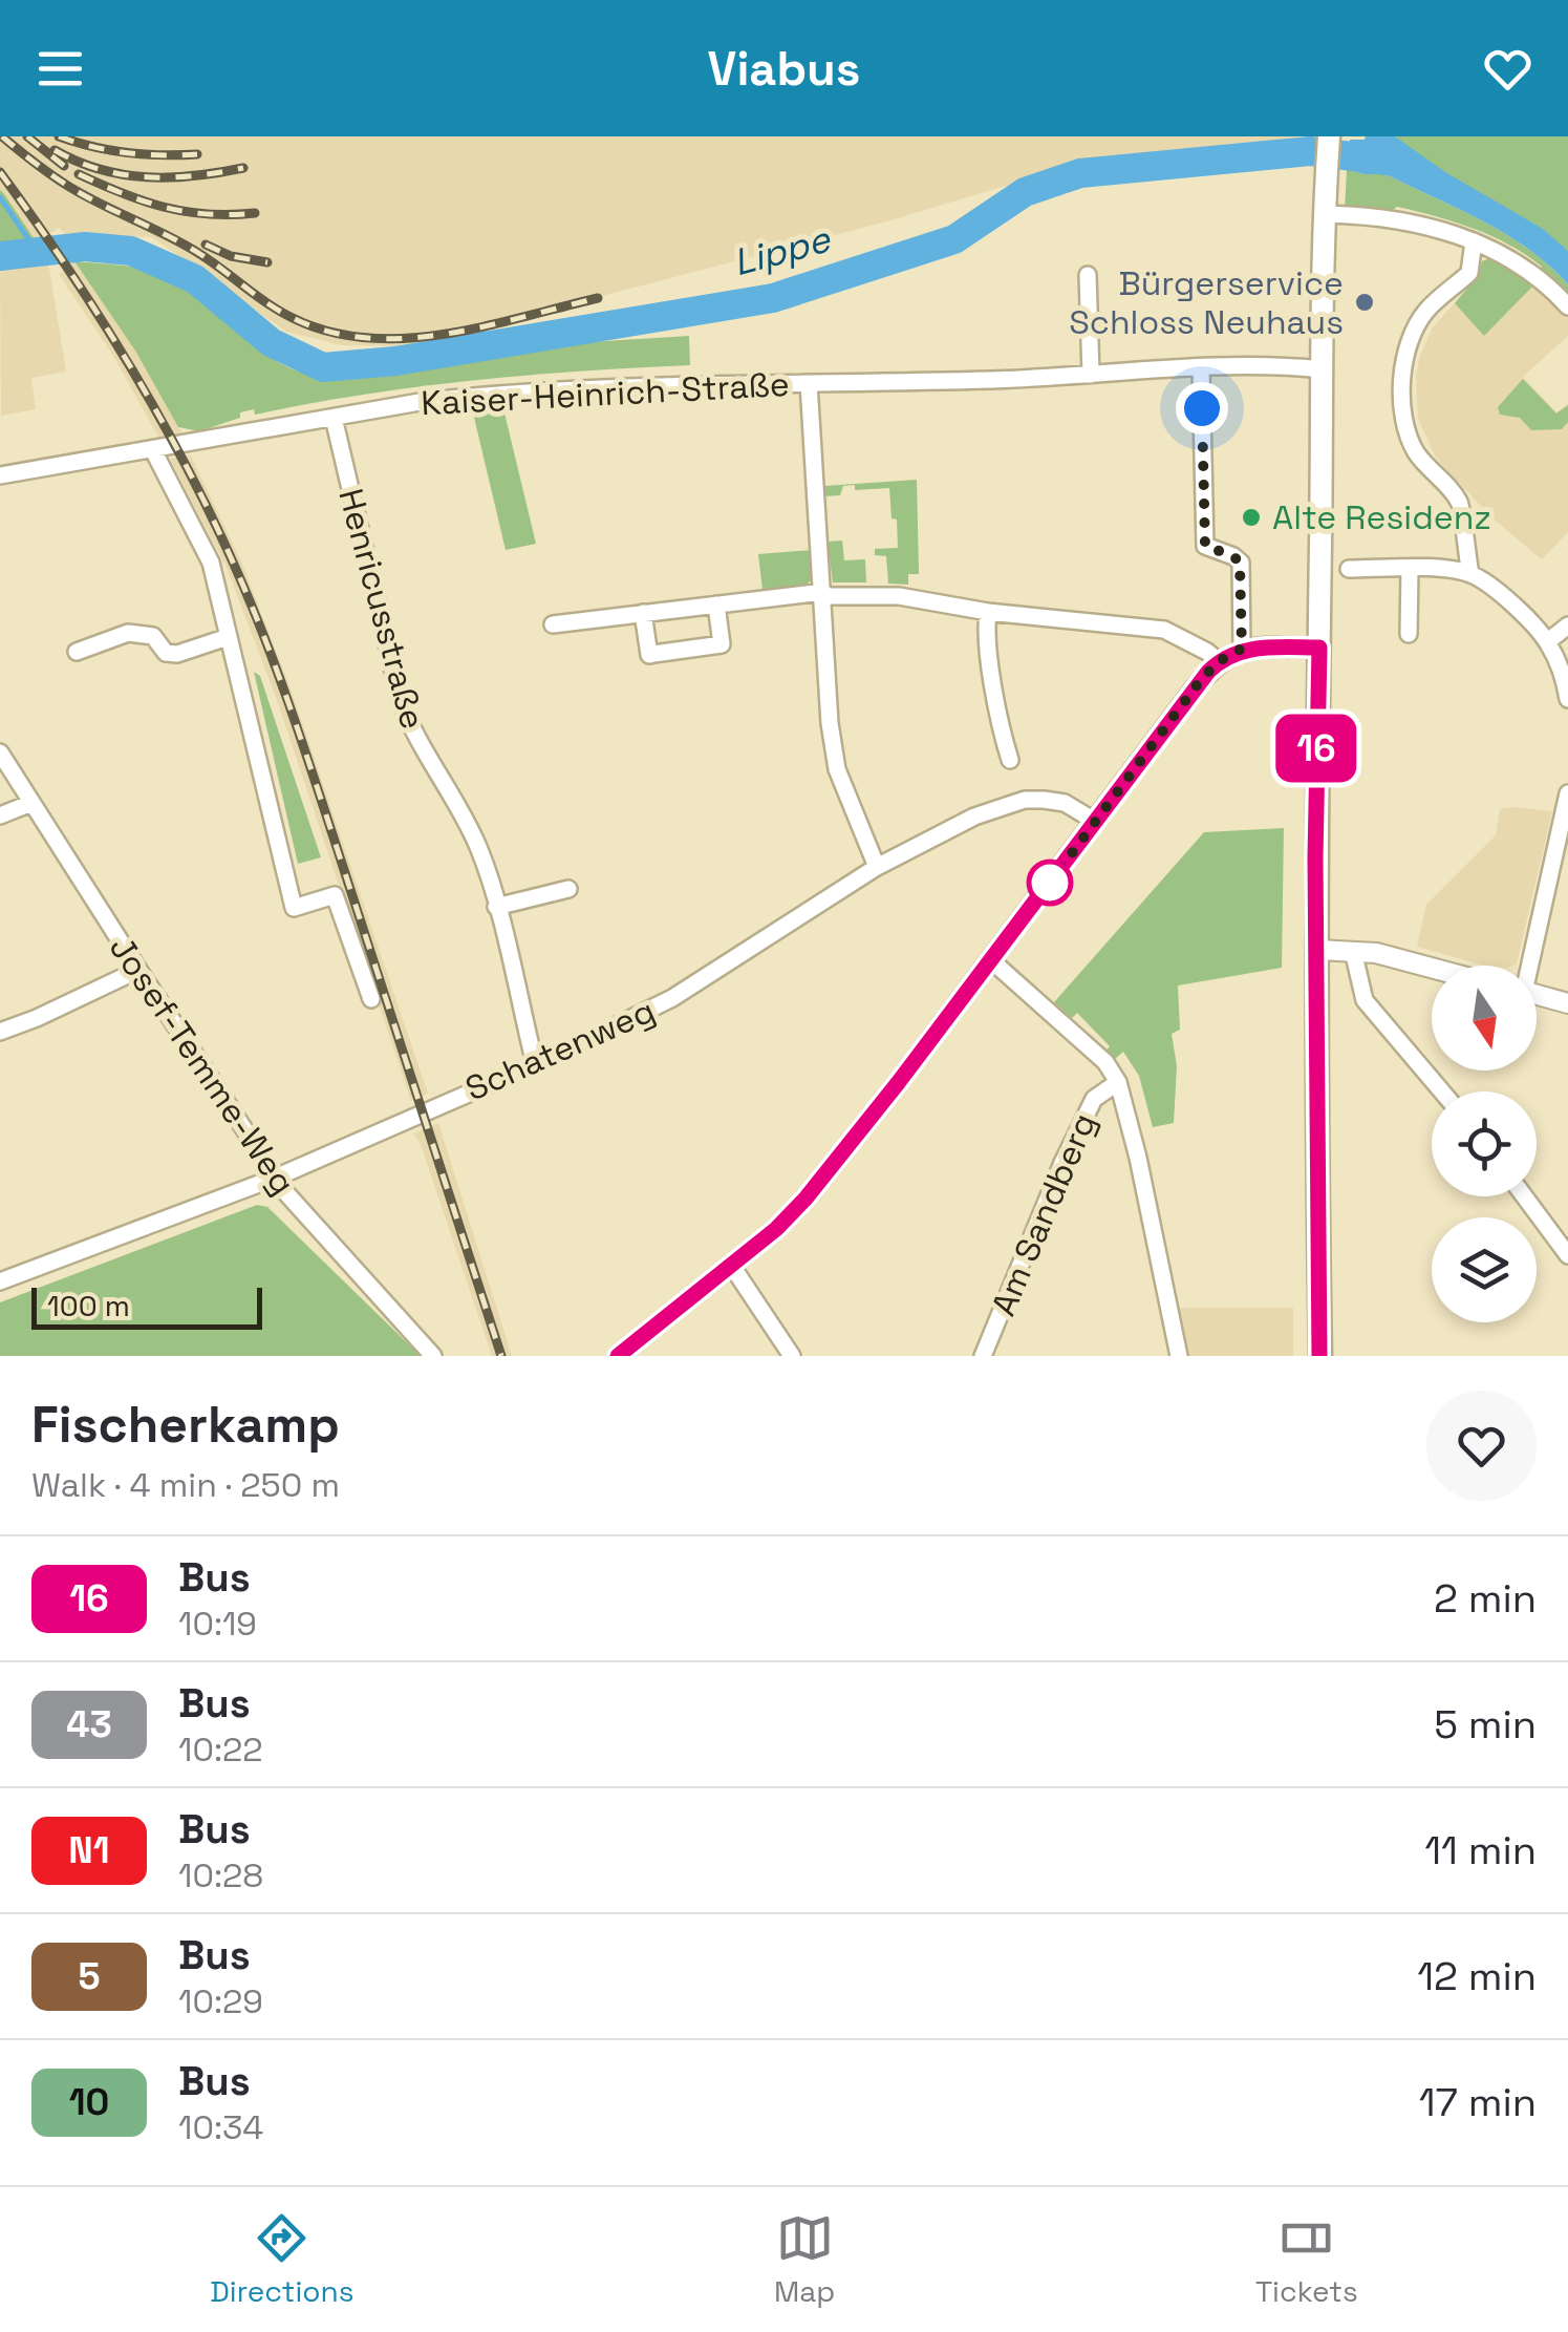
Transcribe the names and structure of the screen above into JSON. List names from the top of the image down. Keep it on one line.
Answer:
{"streets":{"street":["Kaiser-Heinrich-Straße","Henricusstraße","Schatenweg","Josef-Temme-Weg","Am Sandberg"]},"crossings":[["Kaiser-Heinrich-Straße","Henricusstraße"],["Henricusstraße","Schatenweg"],["Schatenweg","Josef-Temme-Weg"]],"water":["Lippe"],"places":["Bürgerservice Schloss Neuhaus","Alte Residenz"],"lines":["bus line 16"],"scale_bar":"100 m","north":"bottom","page":{"header":"Viabus","on_map":"16","scale":"100 m","heading":["Fischerkamp","Walk · 4 min · 250 m"],"list":[{"mark":"16","name":"Bus","note":"10:19","value":"2 min"},{"mark":"43","name":"Bus","note":"10:22","value":"5 min"},{"mark":"N1","name":"Bus","note":"10:28","value":"11 min"},{"mark":"5","name":"Bus","note":"10:29","value":"12 min"},{"mark":"10","name":"Bus","note":"10:34","value":"17 min"}],"tabs":["Directions","Map","Tickets"]}}
